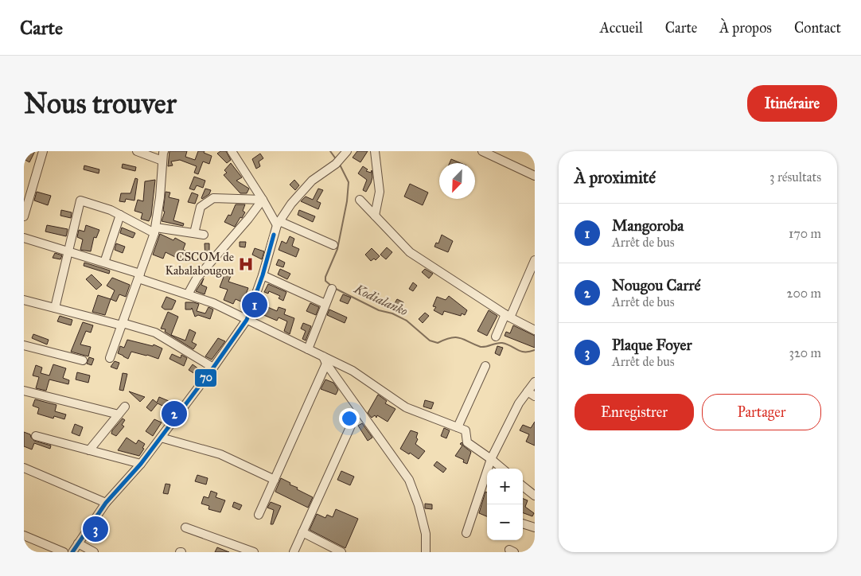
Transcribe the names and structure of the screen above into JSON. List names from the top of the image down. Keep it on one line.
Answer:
{"water":["Kodialanko"],"places":{"hospital":["CSCOM de Kabalabougou"]},"lines":["transit line 70"],"north":"bottom left","page":{"header":"Carte","nav":["Accueil","Carte","À propos","Contact"],"buttons":["Itinéraire",["Enregistrer","Partager"]],"title":"Nous trouver","heading":["À proximité","3 résultats"],"list":[{"mark":"1","name":"Mangoroba","note":"Arrêt de bus","value":"170 m"},{"mark":"2","name":"Nougou Carré","note":"Arrêt de bus","value":"200 m"},{"mark":"3","name":"Plaque Foyer","note":"Arrêt de bus","value":"320 m"}],"pins":["1","2","3"],"map_buttons":["+","−"]}}
